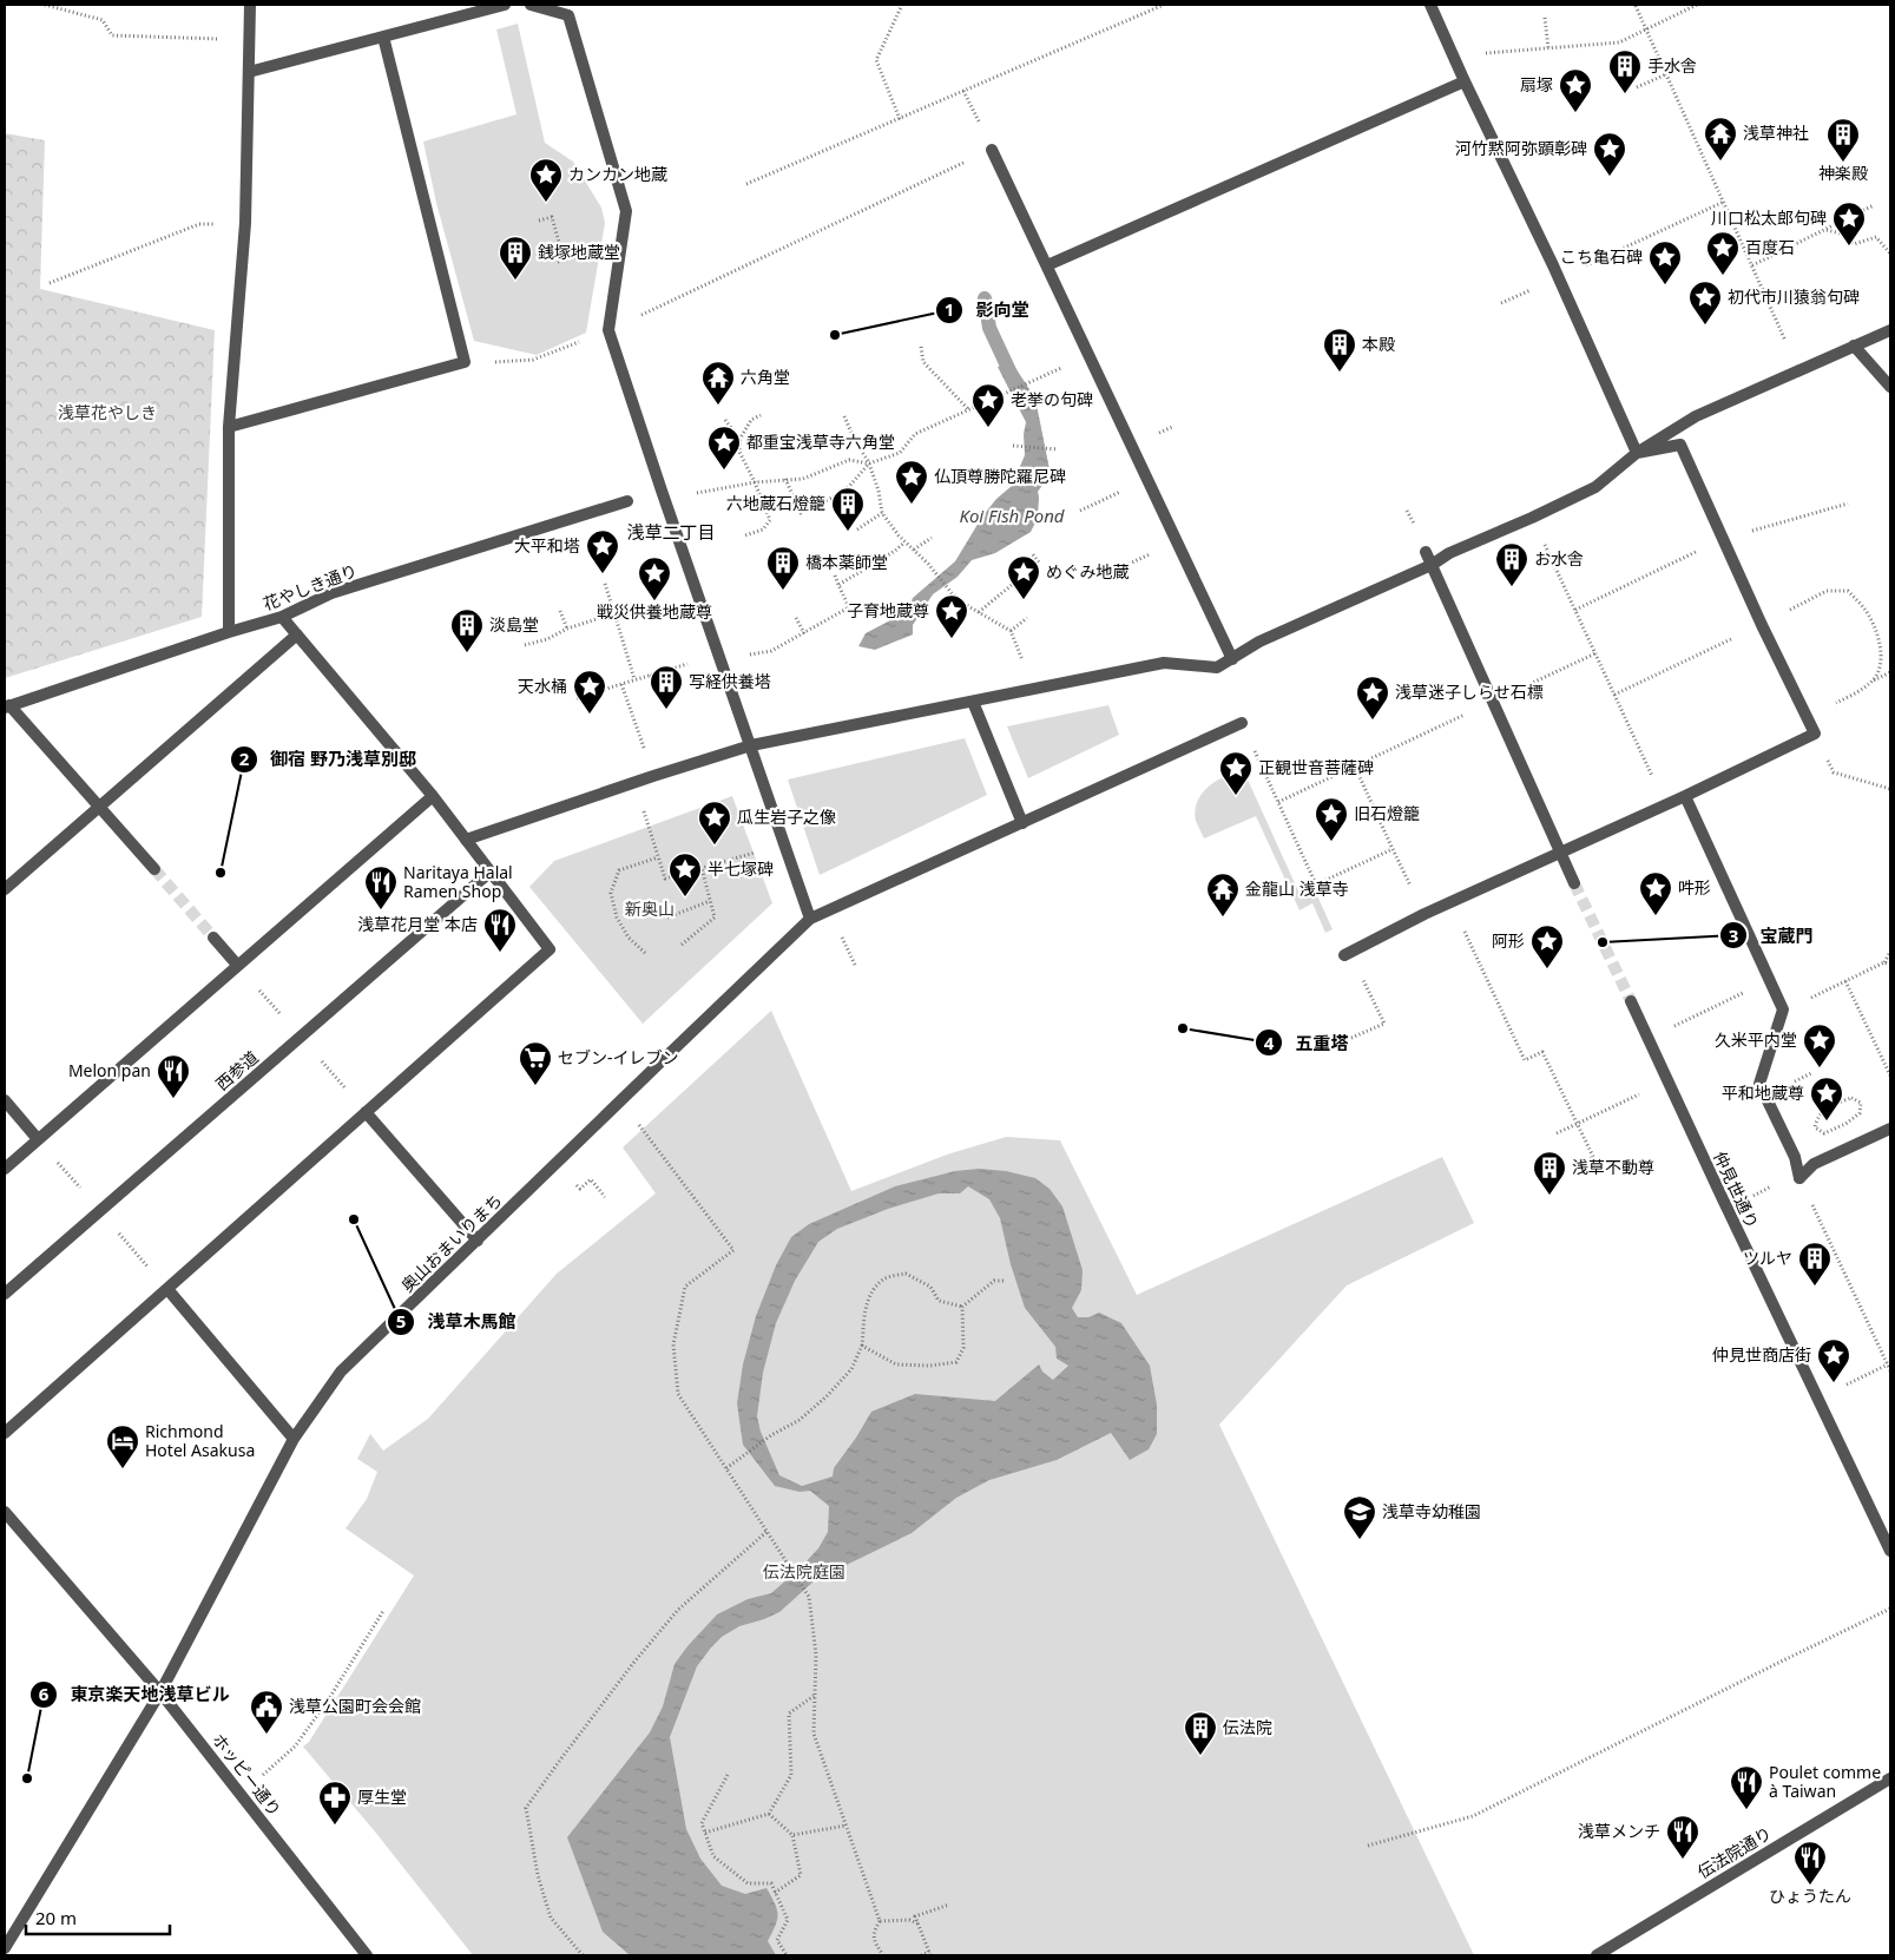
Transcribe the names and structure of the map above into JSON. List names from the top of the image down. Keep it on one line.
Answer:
{"streets":{"street":["花やしき通り","西参道","仲見世通り","奥山おまいりまち","ホッピー通り","伝法院通り"]},"crossings":[["奥山おまいりまち","ホッピー通り"]],"districts":["浅草二丁目"],"water":["Koi Fish Pond"],"parks":["浅草花やしき","新奥山","伝法院庭園"],"places":{"building":["手水舎","神楽殿","銭塚地蔵堂","本殿","六地蔵石燈籠","お水舎","橋本薬師堂","淡島堂","写経供養塔","浅草不動尊","ツルヤ","伝法院"],"place":["扇塚","河竹黙阿弥顕彰碑","カンカン地蔵","川口松太郎句碑","百度石","こち亀石碑","初代市川猿翁句碑","老挙の句碑","都重宝浅草寺六角堂","仏頂尊勝陀羅尼碑","大平和塔","めぐみ地蔵","戦災供養地蔵尊","子育地蔵尊","天水桶","浅草迷子しらせ石標","正観世音菩薩碑","旧石燈籠","瓜生岩子之像","半七塚碑","吽形","阿形","久米平内堂","平和地蔵尊","仲見世商店街"],"temple":["浅草神社","六角堂","金龍山 浅草寺"],"other":["影向堂","御宿 野乃浅草別邸","宝蔵門","五重塔","浅草木馬館","東京楽天地浅草ビル"],"restaurant":["Naritaya Halal Ramen Shop","浅草花月堂 本店","Melon pan","Poulet comme à Taiwan","浅草メンチ","ひょうたん"],"supermarket":["セブン-イレブン"],"hotel":["Richmond Hotel Asakusa"],"school or university":["浅草寺幼稚園"],"public building":["浅草公園町会会館"],"pharmacy":["厚生堂"]},"scale_bar":"20 m"}
